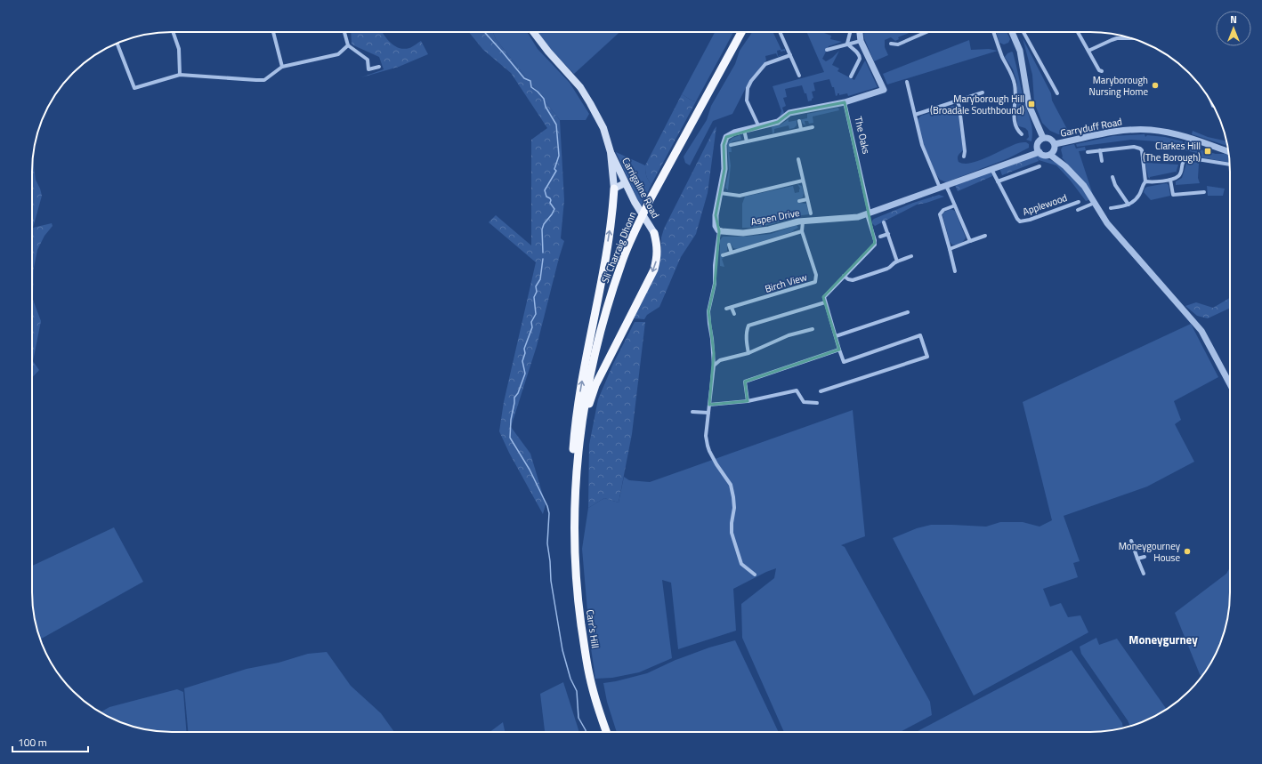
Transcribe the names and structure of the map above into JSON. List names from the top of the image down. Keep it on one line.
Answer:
{"streets":{"highway":["Sli Charraig Dhonn","Carr's Hill"],"main road":["Carrigaline Road"],"street":["Garryduff Road","The Oaks","Applewood","Aspen Drive","Birch View"]},"crossings":[["Aspen Drive","Birch View"],["Sli Charraig Dhonn","Carr's Hill"]],"districts":["Moneygurney"],"places":{"other":["Maryborough Nursing Home","Moneygourney House"],"transit":["Maryborough Hill (Broadale Southbound)","Clarkes Hill (The Borough)"]},"scale_bar":"100 m","north":"top"}
